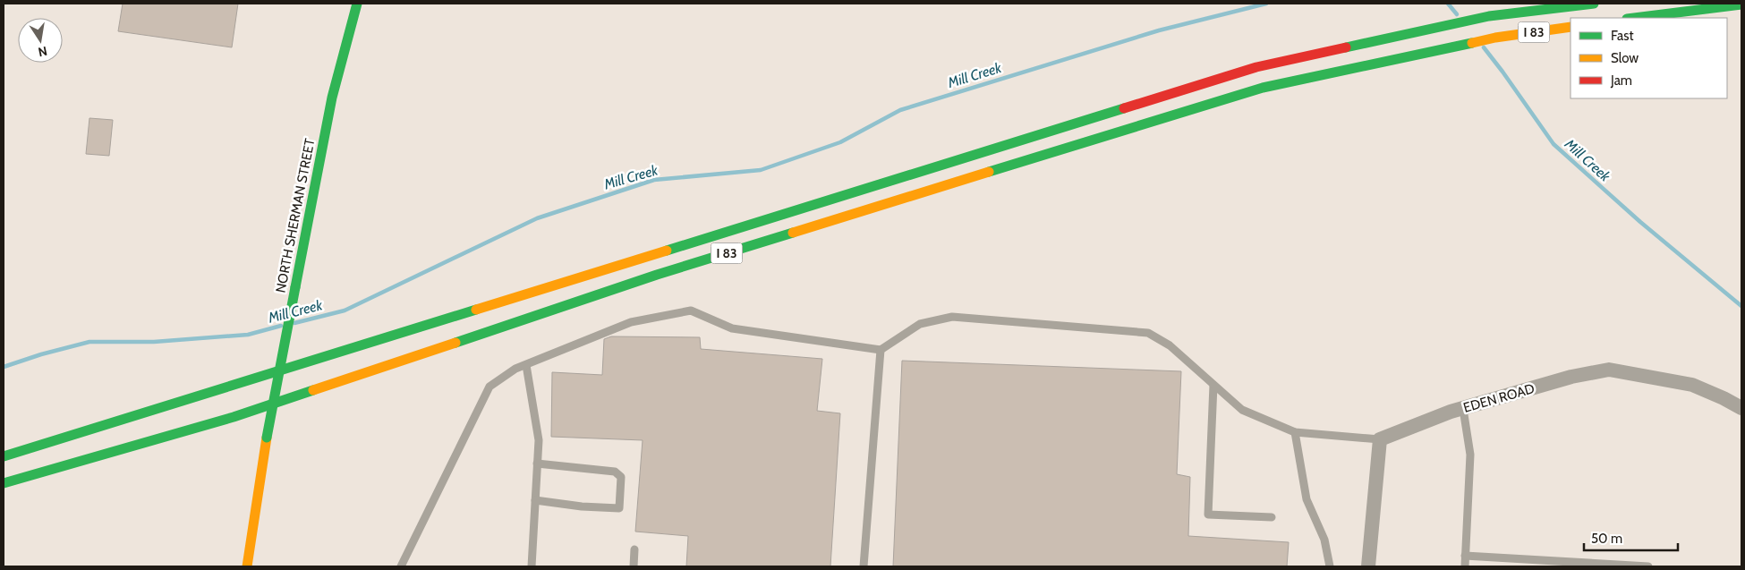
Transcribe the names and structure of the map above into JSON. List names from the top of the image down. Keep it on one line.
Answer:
{"streets":{"main road":["I 83","NORTH SHERMAN STREET"],"street":["EDEN ROAD"]},"water":["Mill Creek"],"legend":["Fast","Slow","Jam"],"scale_bar":"50 m","north":"bottom"}
